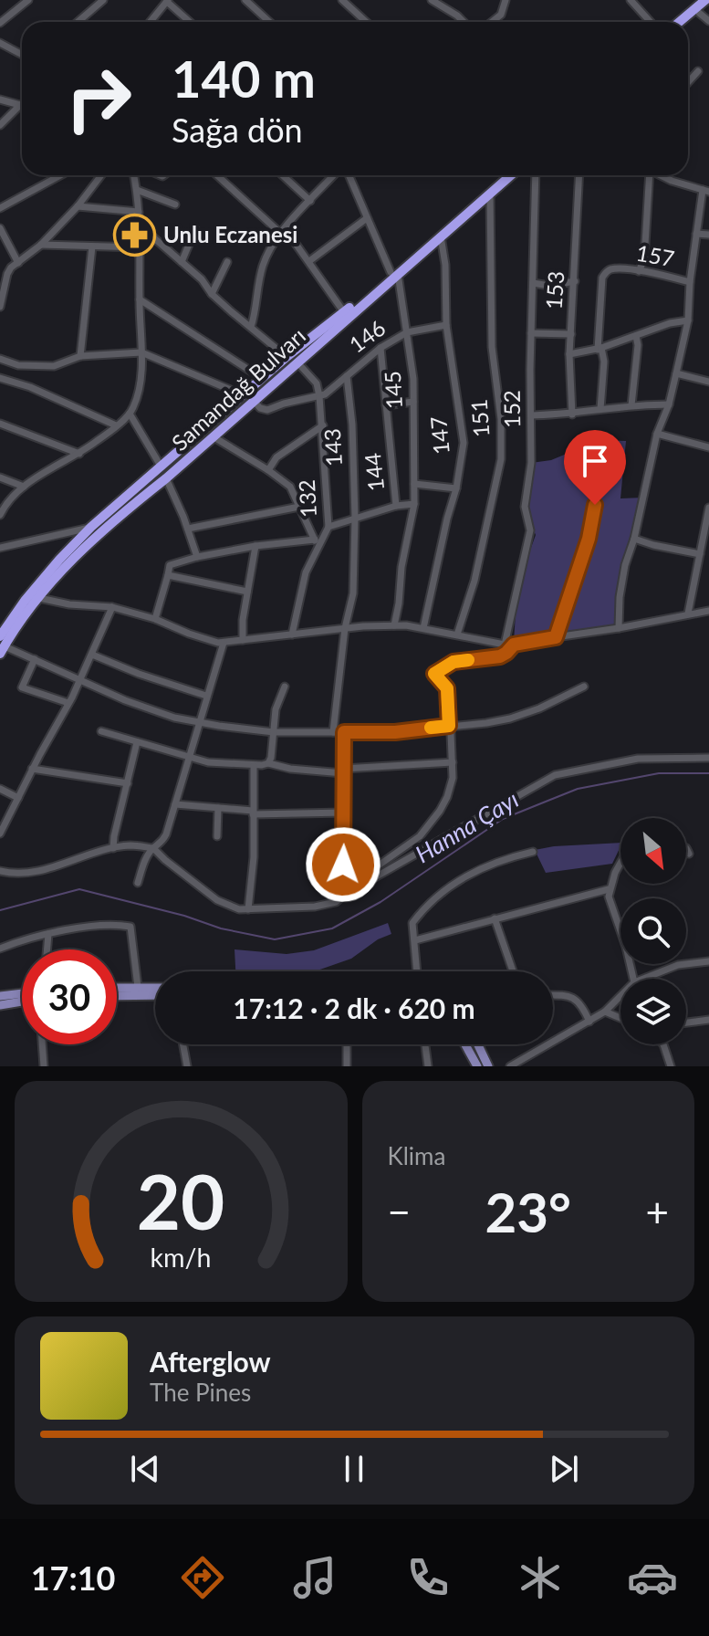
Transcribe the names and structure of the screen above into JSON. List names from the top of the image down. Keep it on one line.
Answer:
{"streets":{"highway":["Samandağ Bulvarı"],"street":["157","153","146","145","152","151","147","143","144","132"]},"crossings":[["146","145"],["146","147"],["146","143"],["146","144"],["146","132"],["Samandağ Bulvarı","145"],["Samandağ Bulvarı","151"],["Samandağ Bulvarı","147"],["Samandağ Bulvarı","132"]],"water":["Hanna Çayı"],"places":{"pharmacy":["Unlu Eczanesi"]},"north":"bottom right","page":{"turn":["140 m","Sağa dön"],"limit":"30","trip":"17:12 · 2 dk · 620 m","tile":"Klima","heat":["−","23°","+"],"song":["Afterglow","The Pines"],"tabs":"17:10","gauge":["20","km/h"]}}
